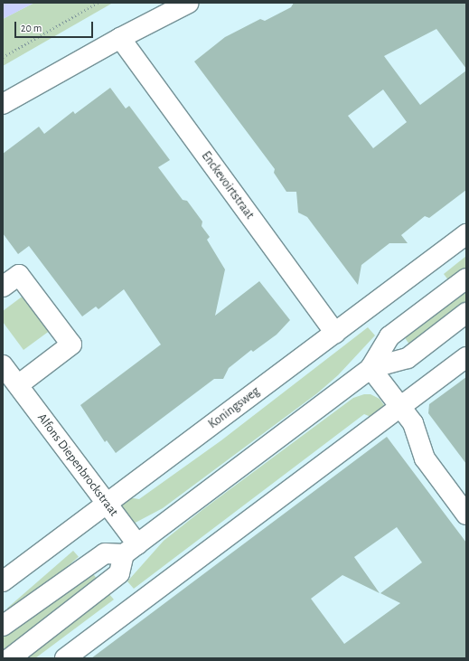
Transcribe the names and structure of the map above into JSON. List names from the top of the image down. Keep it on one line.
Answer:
{"streets":{"street":["Enckevoirtstraat","Koningsweg","Alfons Diepenbrockstraat"]},"crossings":[["Enckevoirtstraat","Koningsweg"],["Koningsweg","Alfons Diepenbrockstraat"]],"scale_bar":"20 m"}
